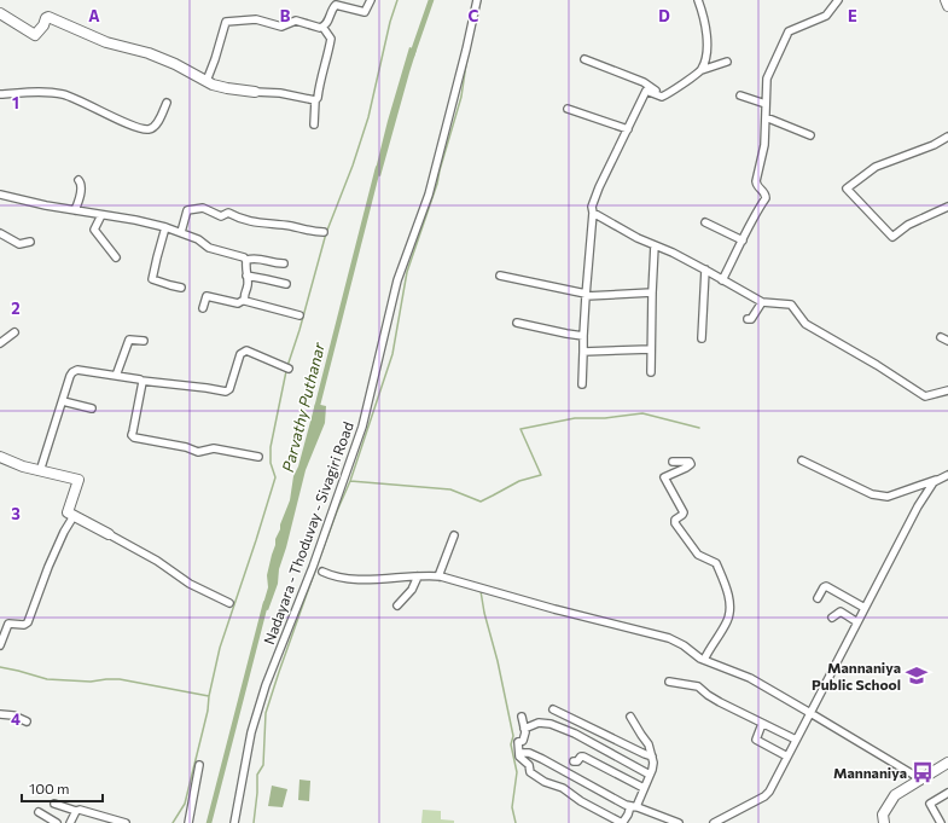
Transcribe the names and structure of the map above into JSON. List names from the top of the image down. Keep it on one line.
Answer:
{"streets":{"street":["Nadayara - Thoduvay - Sivagiri Road"]},"water":["Parvathy Puthanar"],"places":{"school or university":["Mannaniya Public School"],"bus stop":["Mannaniya"]},"scale_bar":"100 m","grid":{"columns":["A","B","C","D","E"],"rows":["1","2","3","4"]}}
